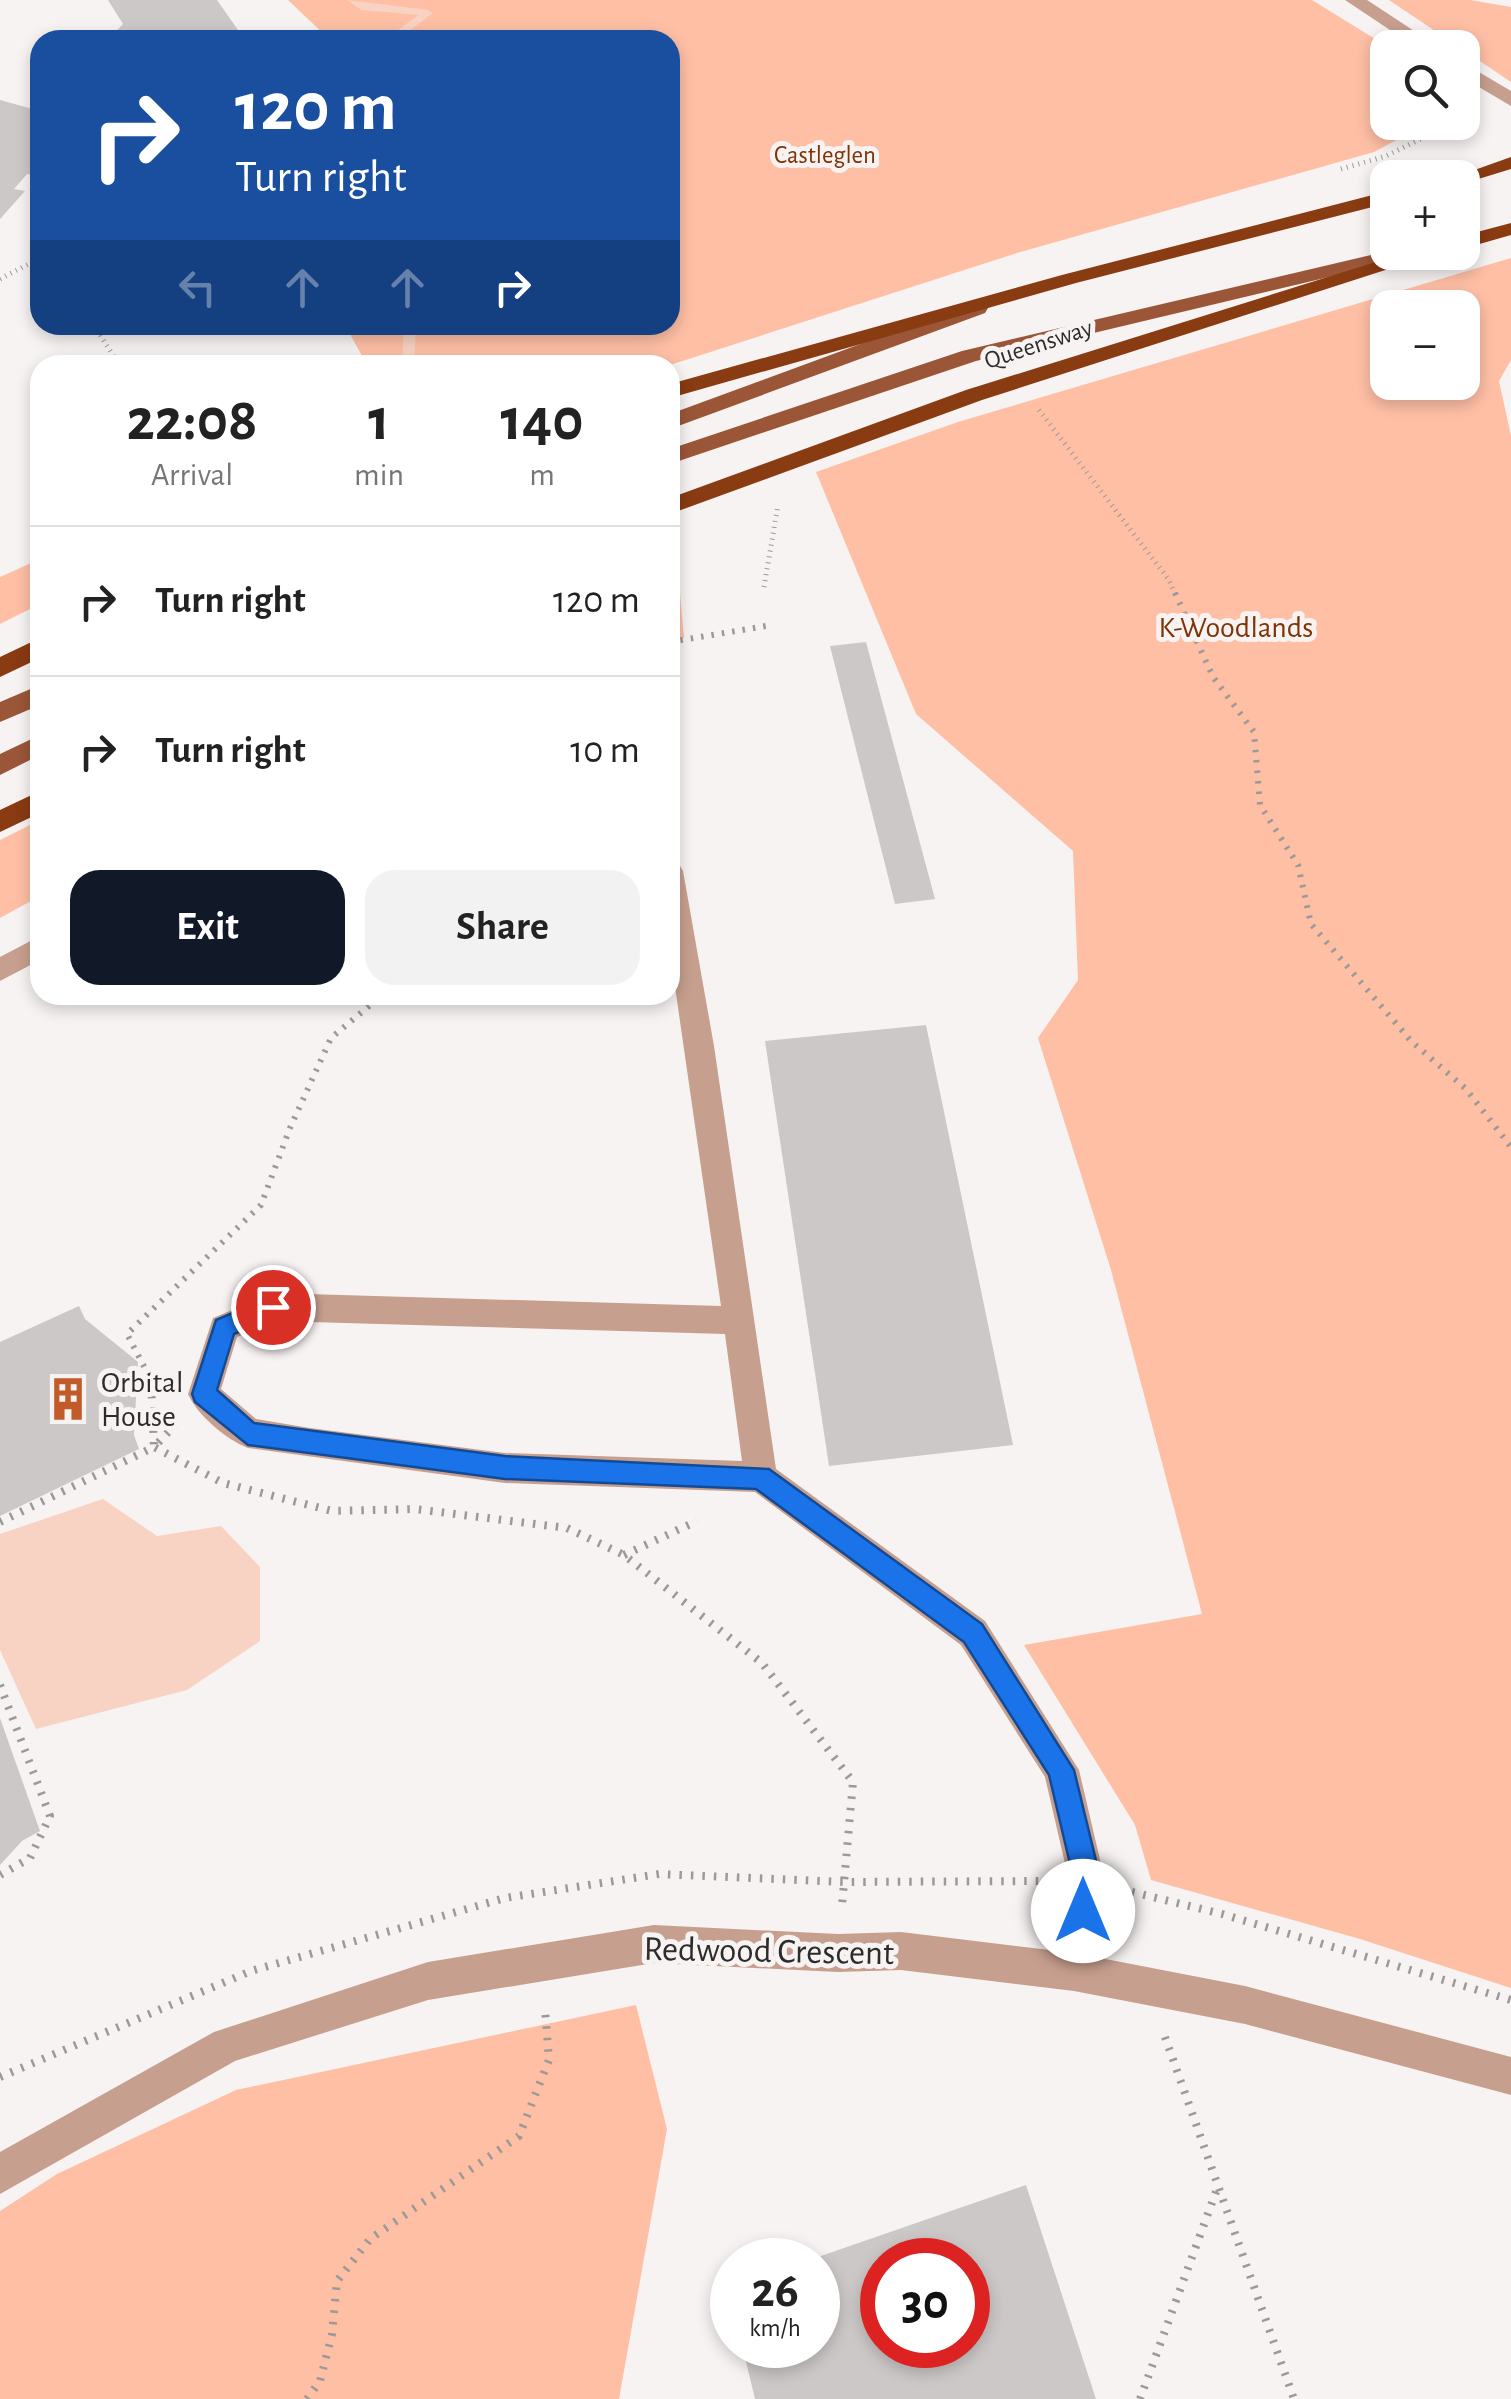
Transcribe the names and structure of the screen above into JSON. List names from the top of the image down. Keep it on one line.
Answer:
{"streets":{"highway":["Queensway"],"street":["Redwood Crescent"]},"parks":["Castleglen","K-Woodlands"],"places":{"building":["Orbital House"]},"page":{"map_buttons":["+","−"],"turn":["120 m","Turn right"],"eta":["22:08","Arrival","1","min","140","m"],"list":[{"name":"Turn right","value":"120 m"},{"name":"Turn right","value":"10 m"}],"buttons":["Exit","Share"],"speed":"26 km/h","limit":"30"}}
